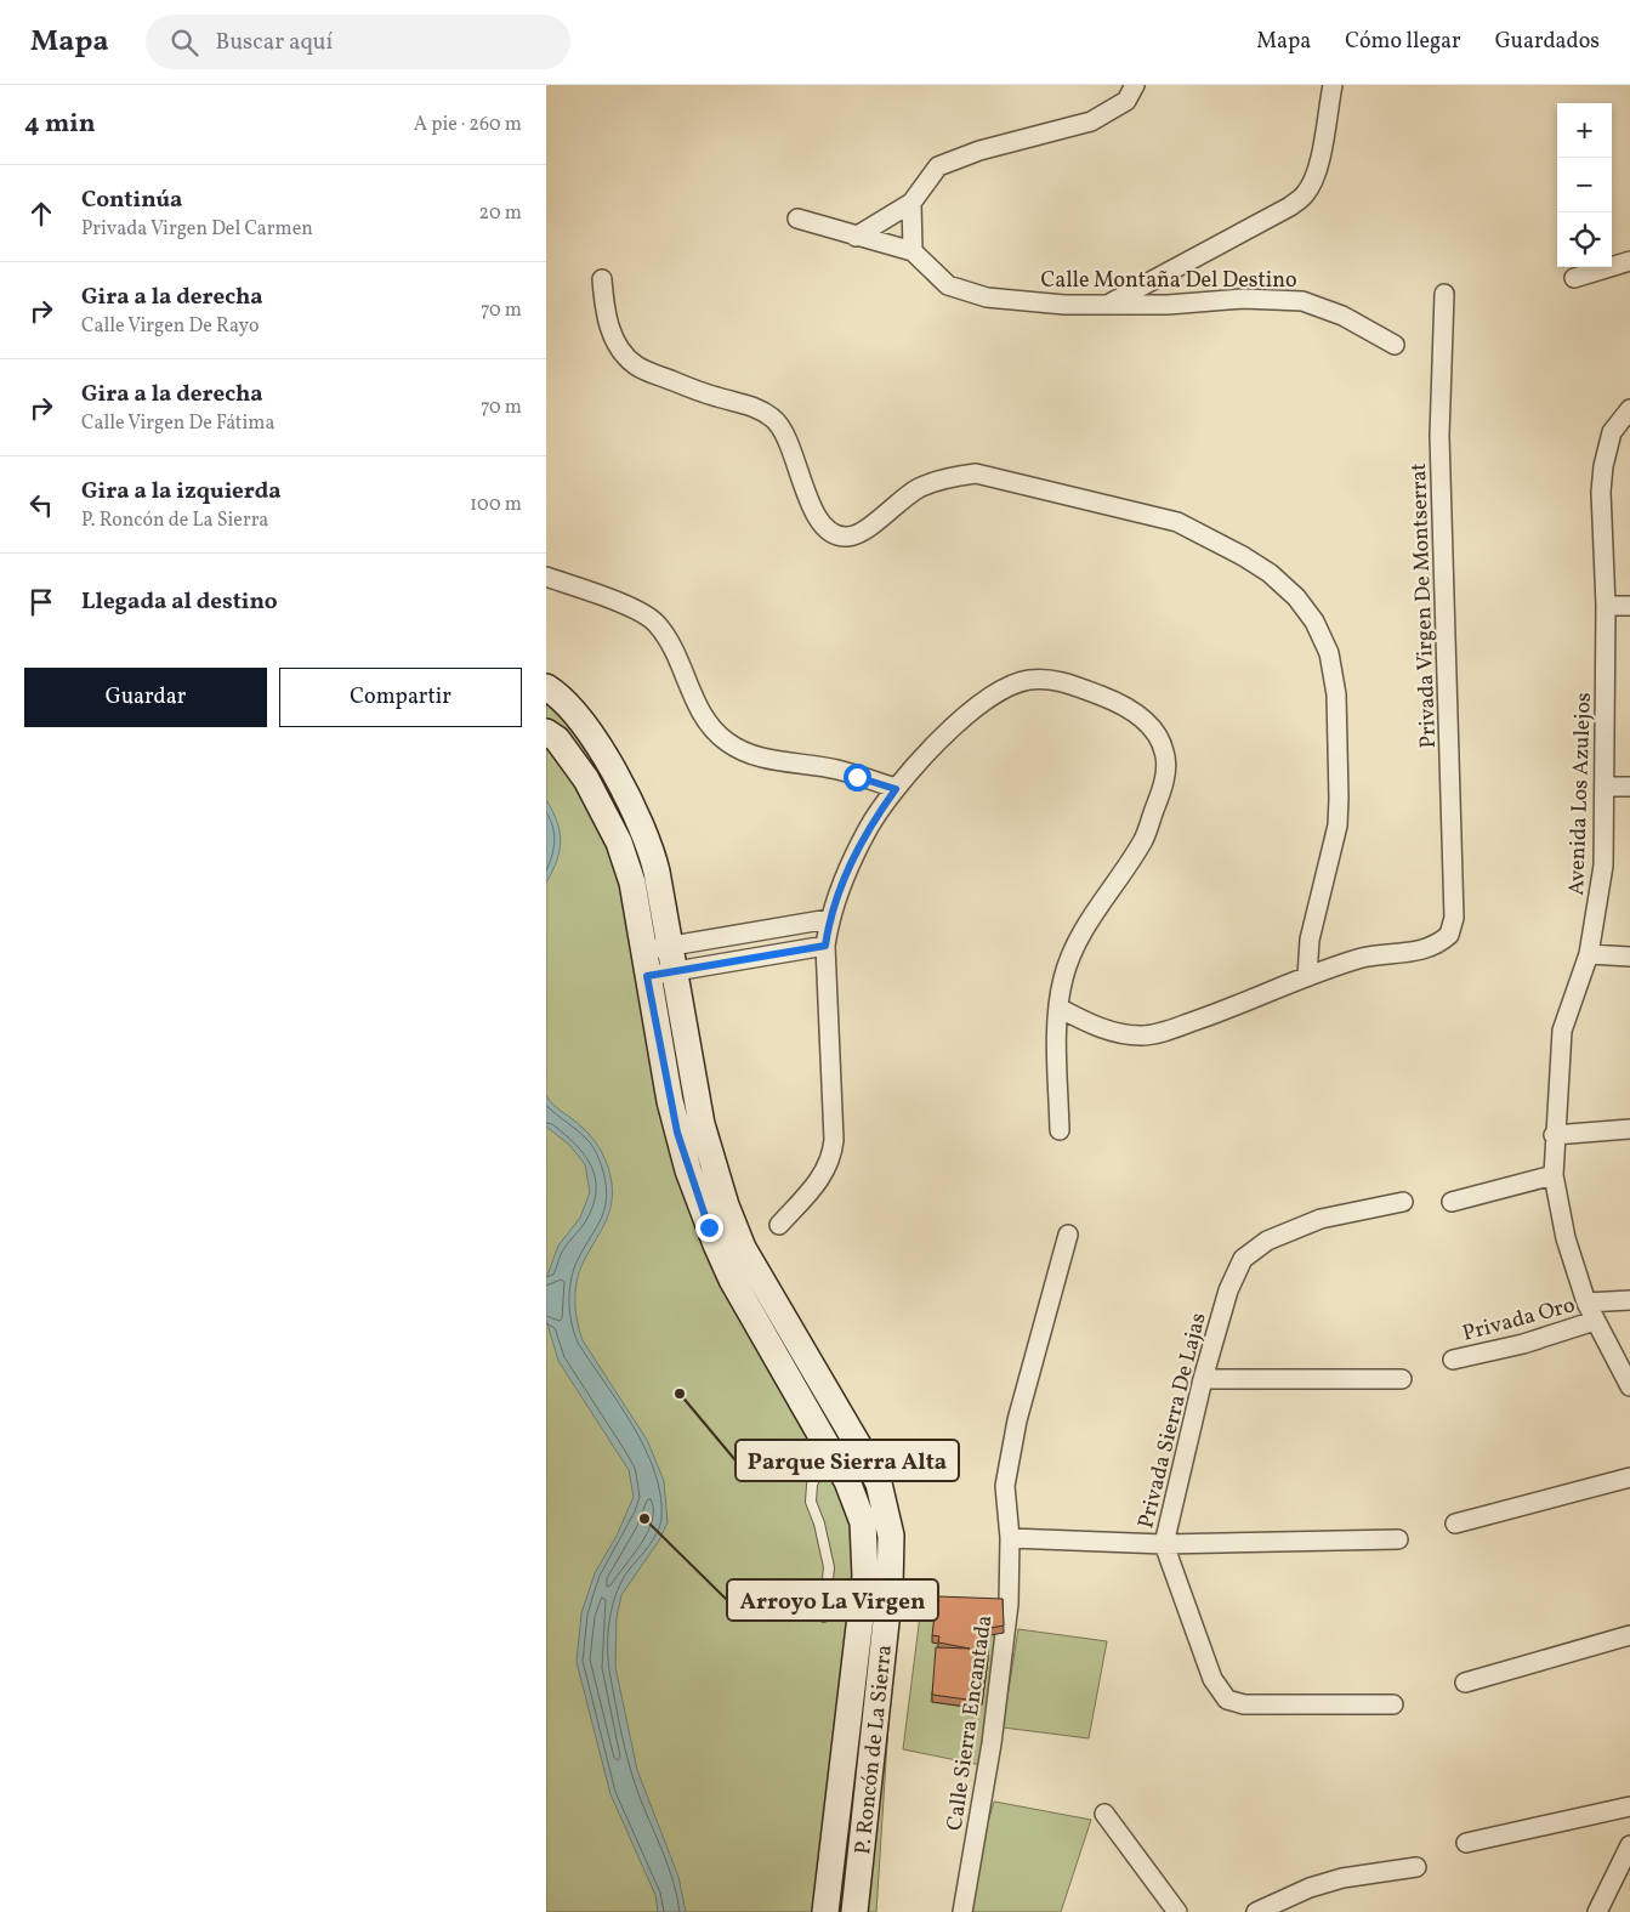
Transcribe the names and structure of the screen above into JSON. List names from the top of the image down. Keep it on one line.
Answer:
{"streets":{"street":["Calle Montaña Del Destino","Privada Virgen De Montserrat","Avenida Los Azulejos","Privada Oro","Privada Sierra De Lajas","Calle Sierra Encantada","P. Roncón de La Sierra"]},"crossings":[["Avenida Los Azulejos","Privada Oro"]],"places":["Parque Sierra Alta","Arroyo La Virgen"],"page":{"header":"Mapa","search":"Buscar aquí","nav":["Mapa","Cómo llegar","Guardados"],"heading":["4 min","A pie · 260 m"],"map_buttons":["+","−"],"list":[["Continúa","Privada Virgen Del Carmen","20 m"],["Gira a la derecha","Calle Virgen De Rayo","70 m"],["Gira a la derecha","Calle Virgen De Fátima","70 m"],["Gira a la izquierda","P. Roncón de La Sierra","100 m"],"Llegada al destino"],"buttons":["Guardar","Compartir"]}}
